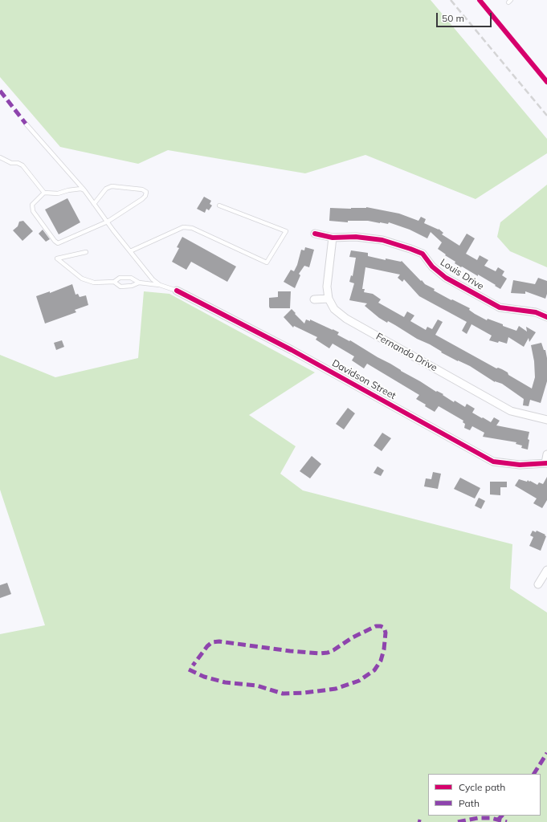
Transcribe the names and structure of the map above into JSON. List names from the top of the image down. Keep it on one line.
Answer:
{"streets":{"street":["Louis Drive","Fernando Drive","Davidson Street"]},"legend":["Cycle path","Path"],"scale_bar":"50 m"}
